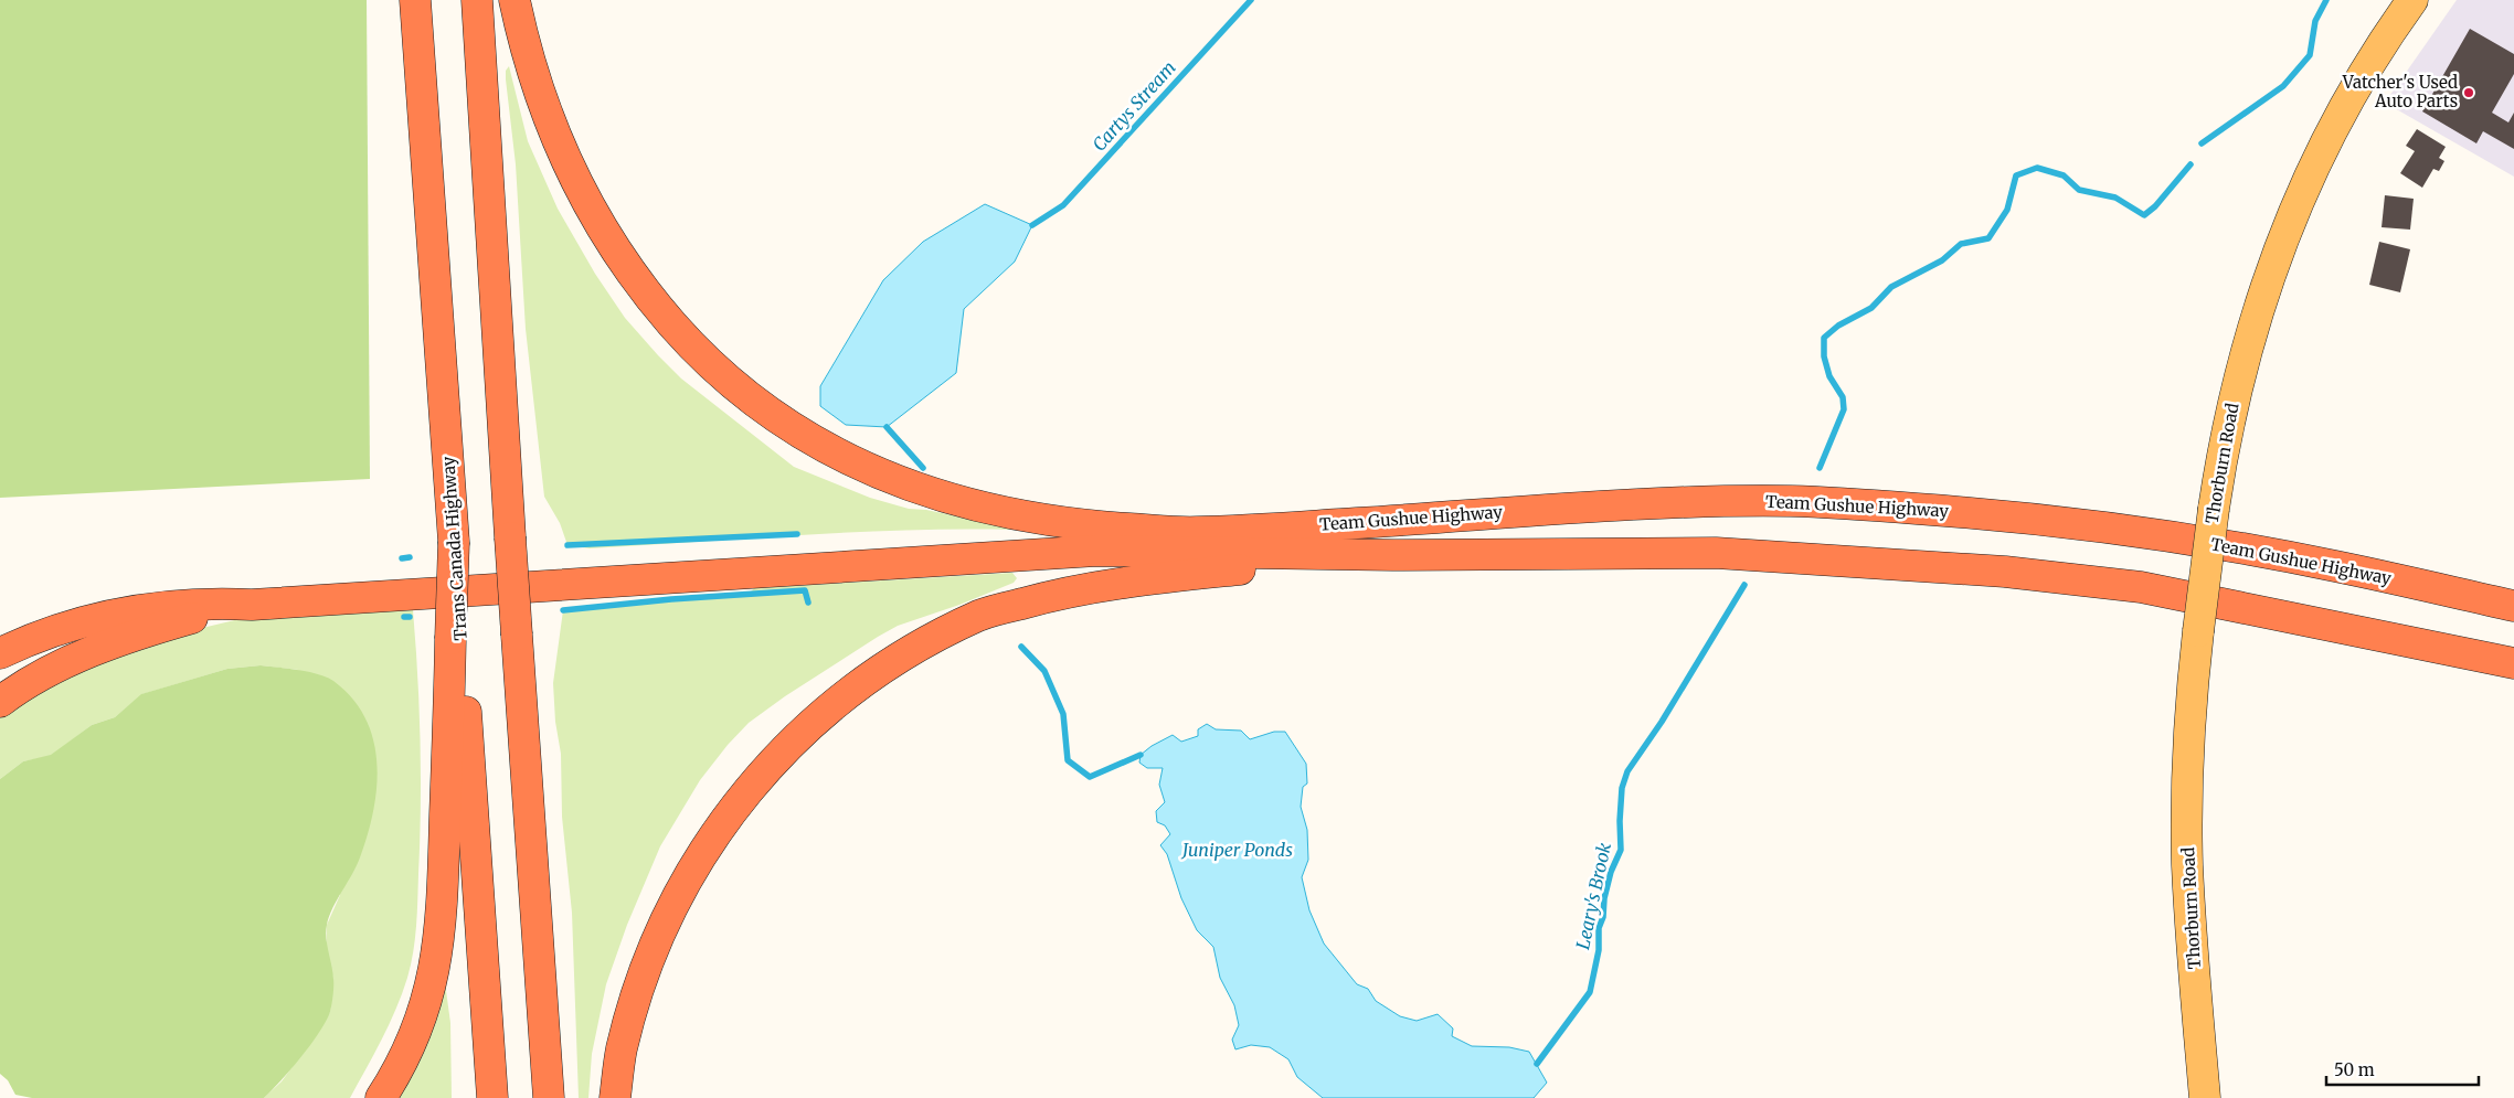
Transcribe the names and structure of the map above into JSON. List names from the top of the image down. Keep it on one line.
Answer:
{"streets":{"highway":["Team Gushue Highway","Trans Canada Highway"],"main road":["Thorburn Road"]},"water":["Cartys Stream","Juniper Ponds","Leary's Brook"],"places":["Vatcher's Used Auto Parts"],"scale_bar":"50 m"}
